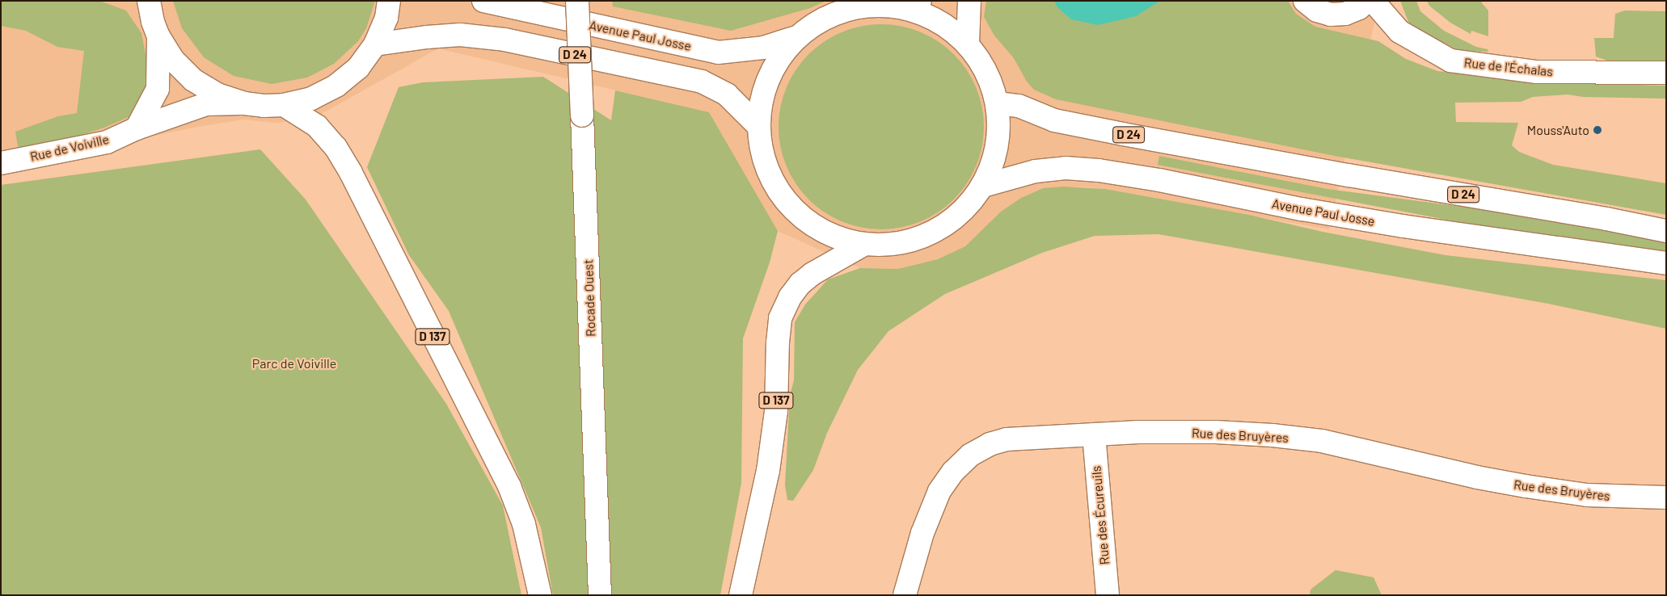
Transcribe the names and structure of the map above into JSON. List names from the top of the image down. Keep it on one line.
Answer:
{"streets":{"main road":["Avenue Paul Josse","D 24","Rue de l'Échalas","Rue de Voiville","Rocade Ouest","D 137","Rue des Bruyères","Rue des Écureuils"]},"crossings":[["Rue des Bruyères","Rue des Écureuils"]],"parks":["Parc de Voiville"],"places":["Mouss'Auto"]}
